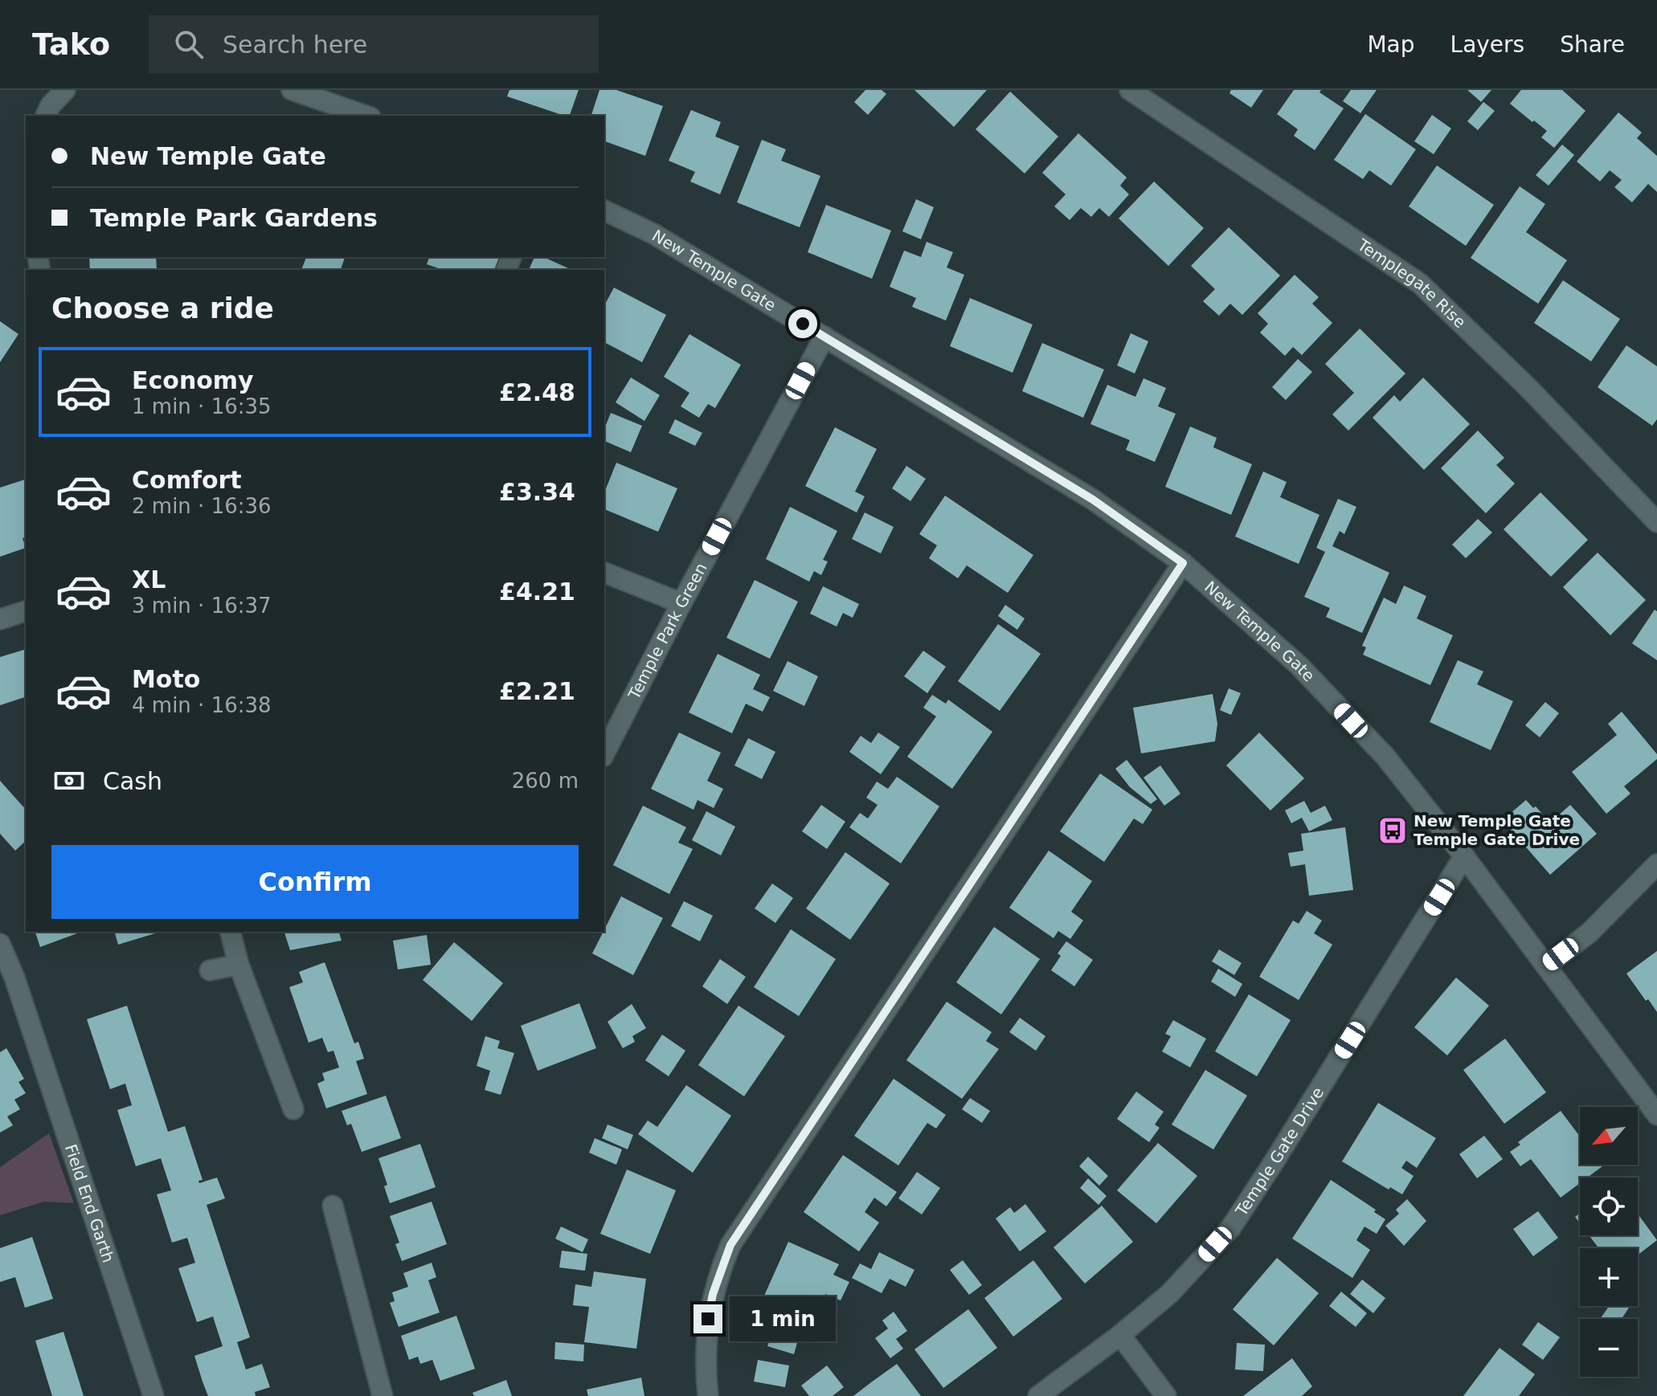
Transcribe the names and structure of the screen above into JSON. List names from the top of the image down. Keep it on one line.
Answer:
{"streets":{"street":["New Temple Gate","Templegate Rise","Temple Park Green","Temple Gate Drive","Field End Garth"]},"crossings":[["New Temple Gate","Temple Park Green"],["New Temple Gate","Temple Gate Drive"]],"places":{"bus stop":["New Temple Gate Temple Gate Drive"]},"north":"bottom left","page":{"header":"Tako","search":"Search here","nav":["Map","Layers","Share"],"banner":["New Temple Gate","Temple Park Gardens"],"heading":"Choose a ride","list":[{"name":"Economy","note":"1 min · 16:35","value":"£2.48"},{"name":"Comfort","note":"2 min · 16:36","value":"£3.34"},{"name":"XL","note":"3 min · 16:37","value":"£4.21"},{"name":"Moto","note":"4 min · 16:38","value":"£2.21"}],"pay":["Cash","260 m"],"buttons":"Confirm","map_buttons":["+","−"],"bubble":"1 min"}}
